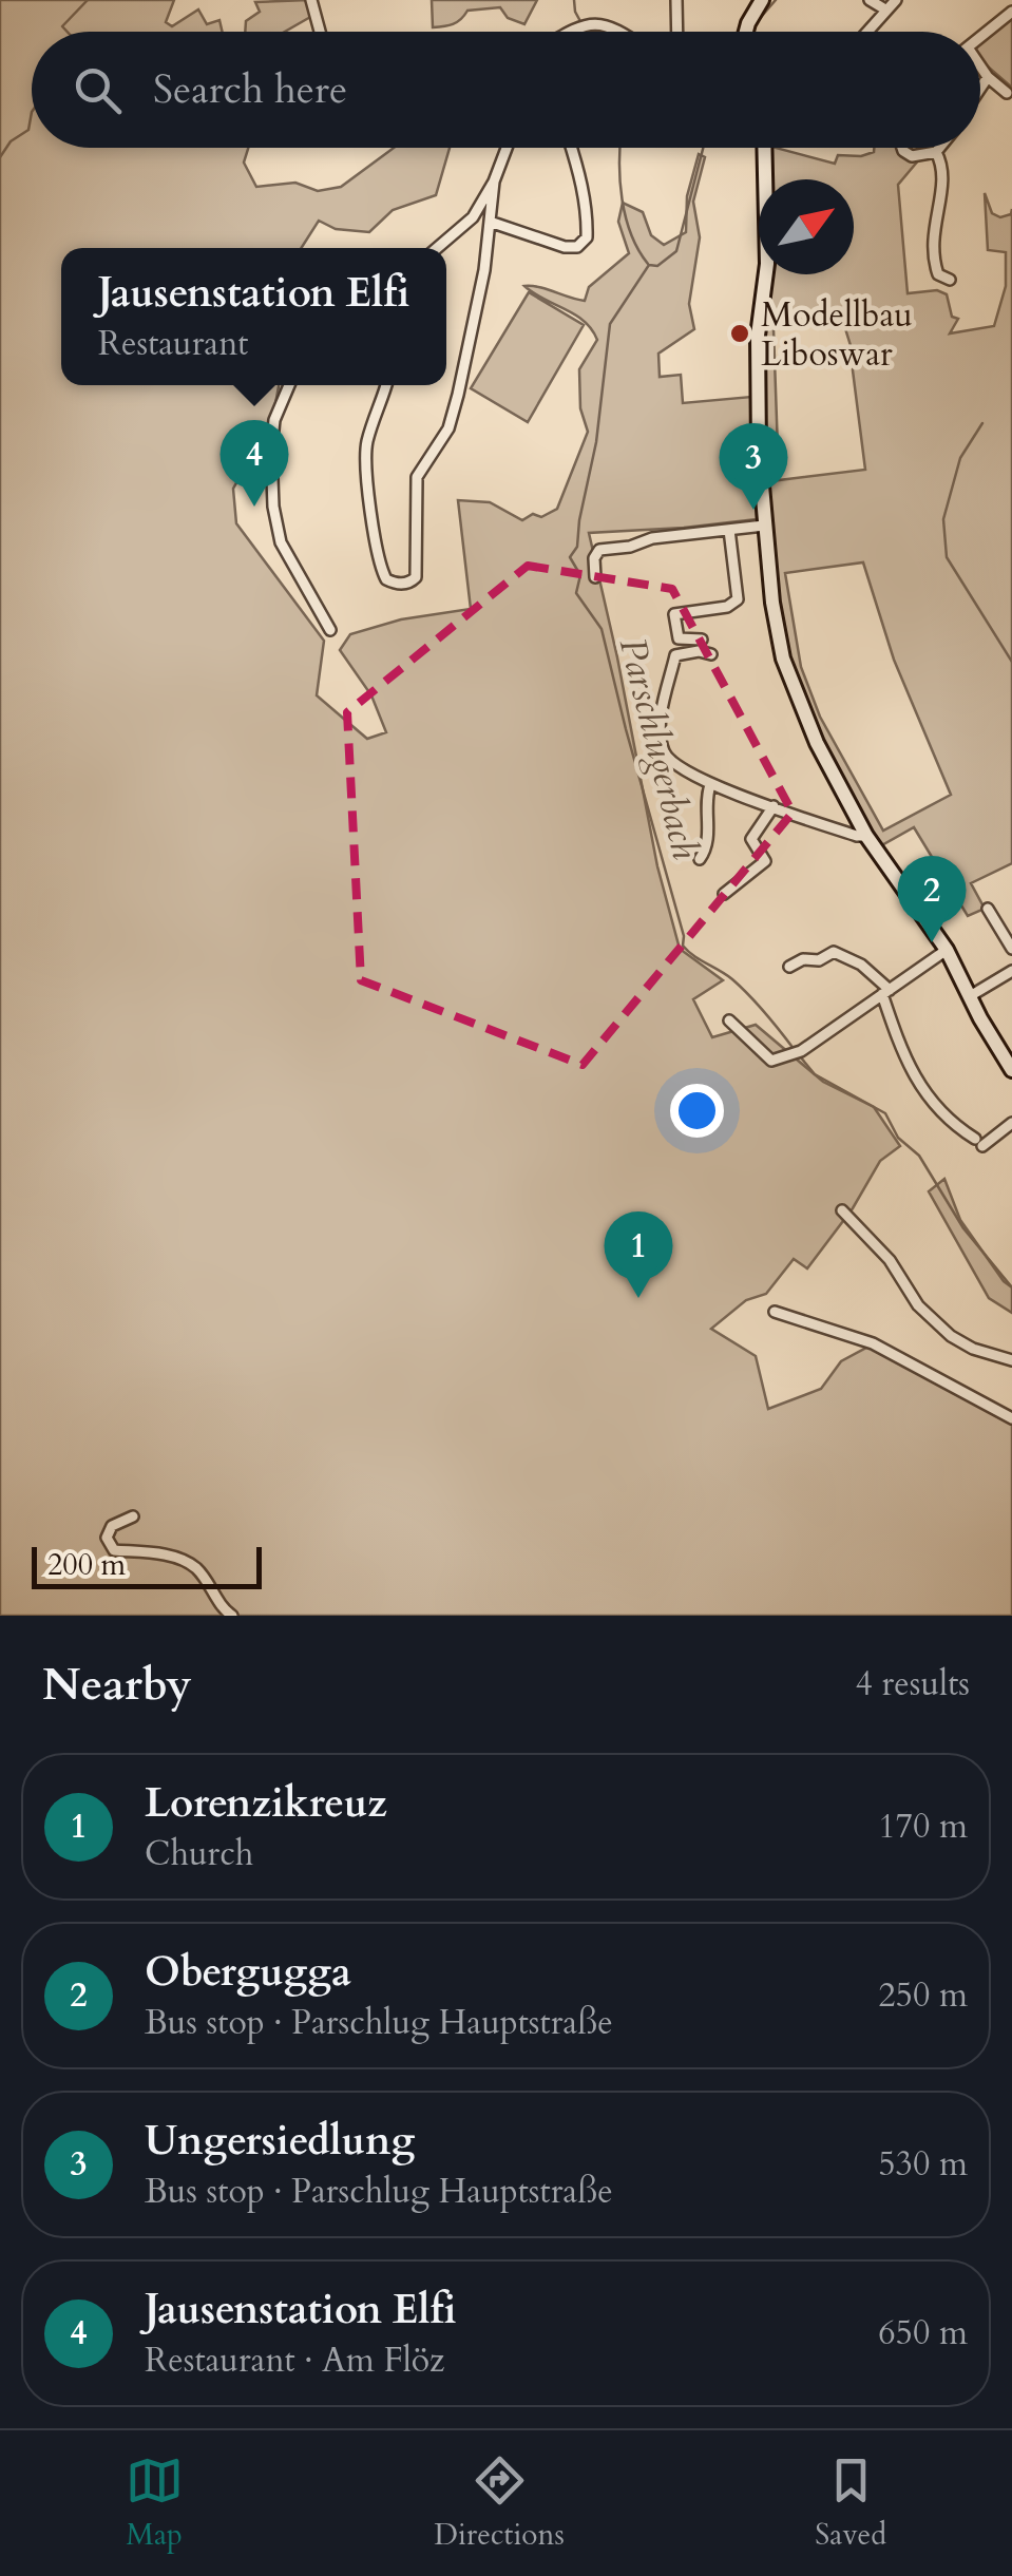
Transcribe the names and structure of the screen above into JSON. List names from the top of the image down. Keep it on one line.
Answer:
{"water":["Parschlugerbach"],"places":["Modellbau Liboswar"],"scale_bar":"200 m","north":"top right","page":{"search":"Search here","popup":["Jausenstation Elfi","Restaurant"],"pins":["4","3","2","1"],"scale":"200 m","heading":["Nearby","4 results"],"list":[{"mark":"1","name":"Lorenzikreuz","note":"Church","value":"170 m"},{"mark":"2","name":"Obergugga","note":"Bus stop · Parschlug Hauptstraße","value":"250 m"},{"mark":"3","name":"Ungersiedlung","note":"Bus stop · Parschlug Hauptstraße","value":"530 m"},{"mark":"4","name":"Jausenstation Elfi","note":"Restaurant · Am Flöz","value":"650 m"}],"nav":["Map","Directions","Saved"]}}
